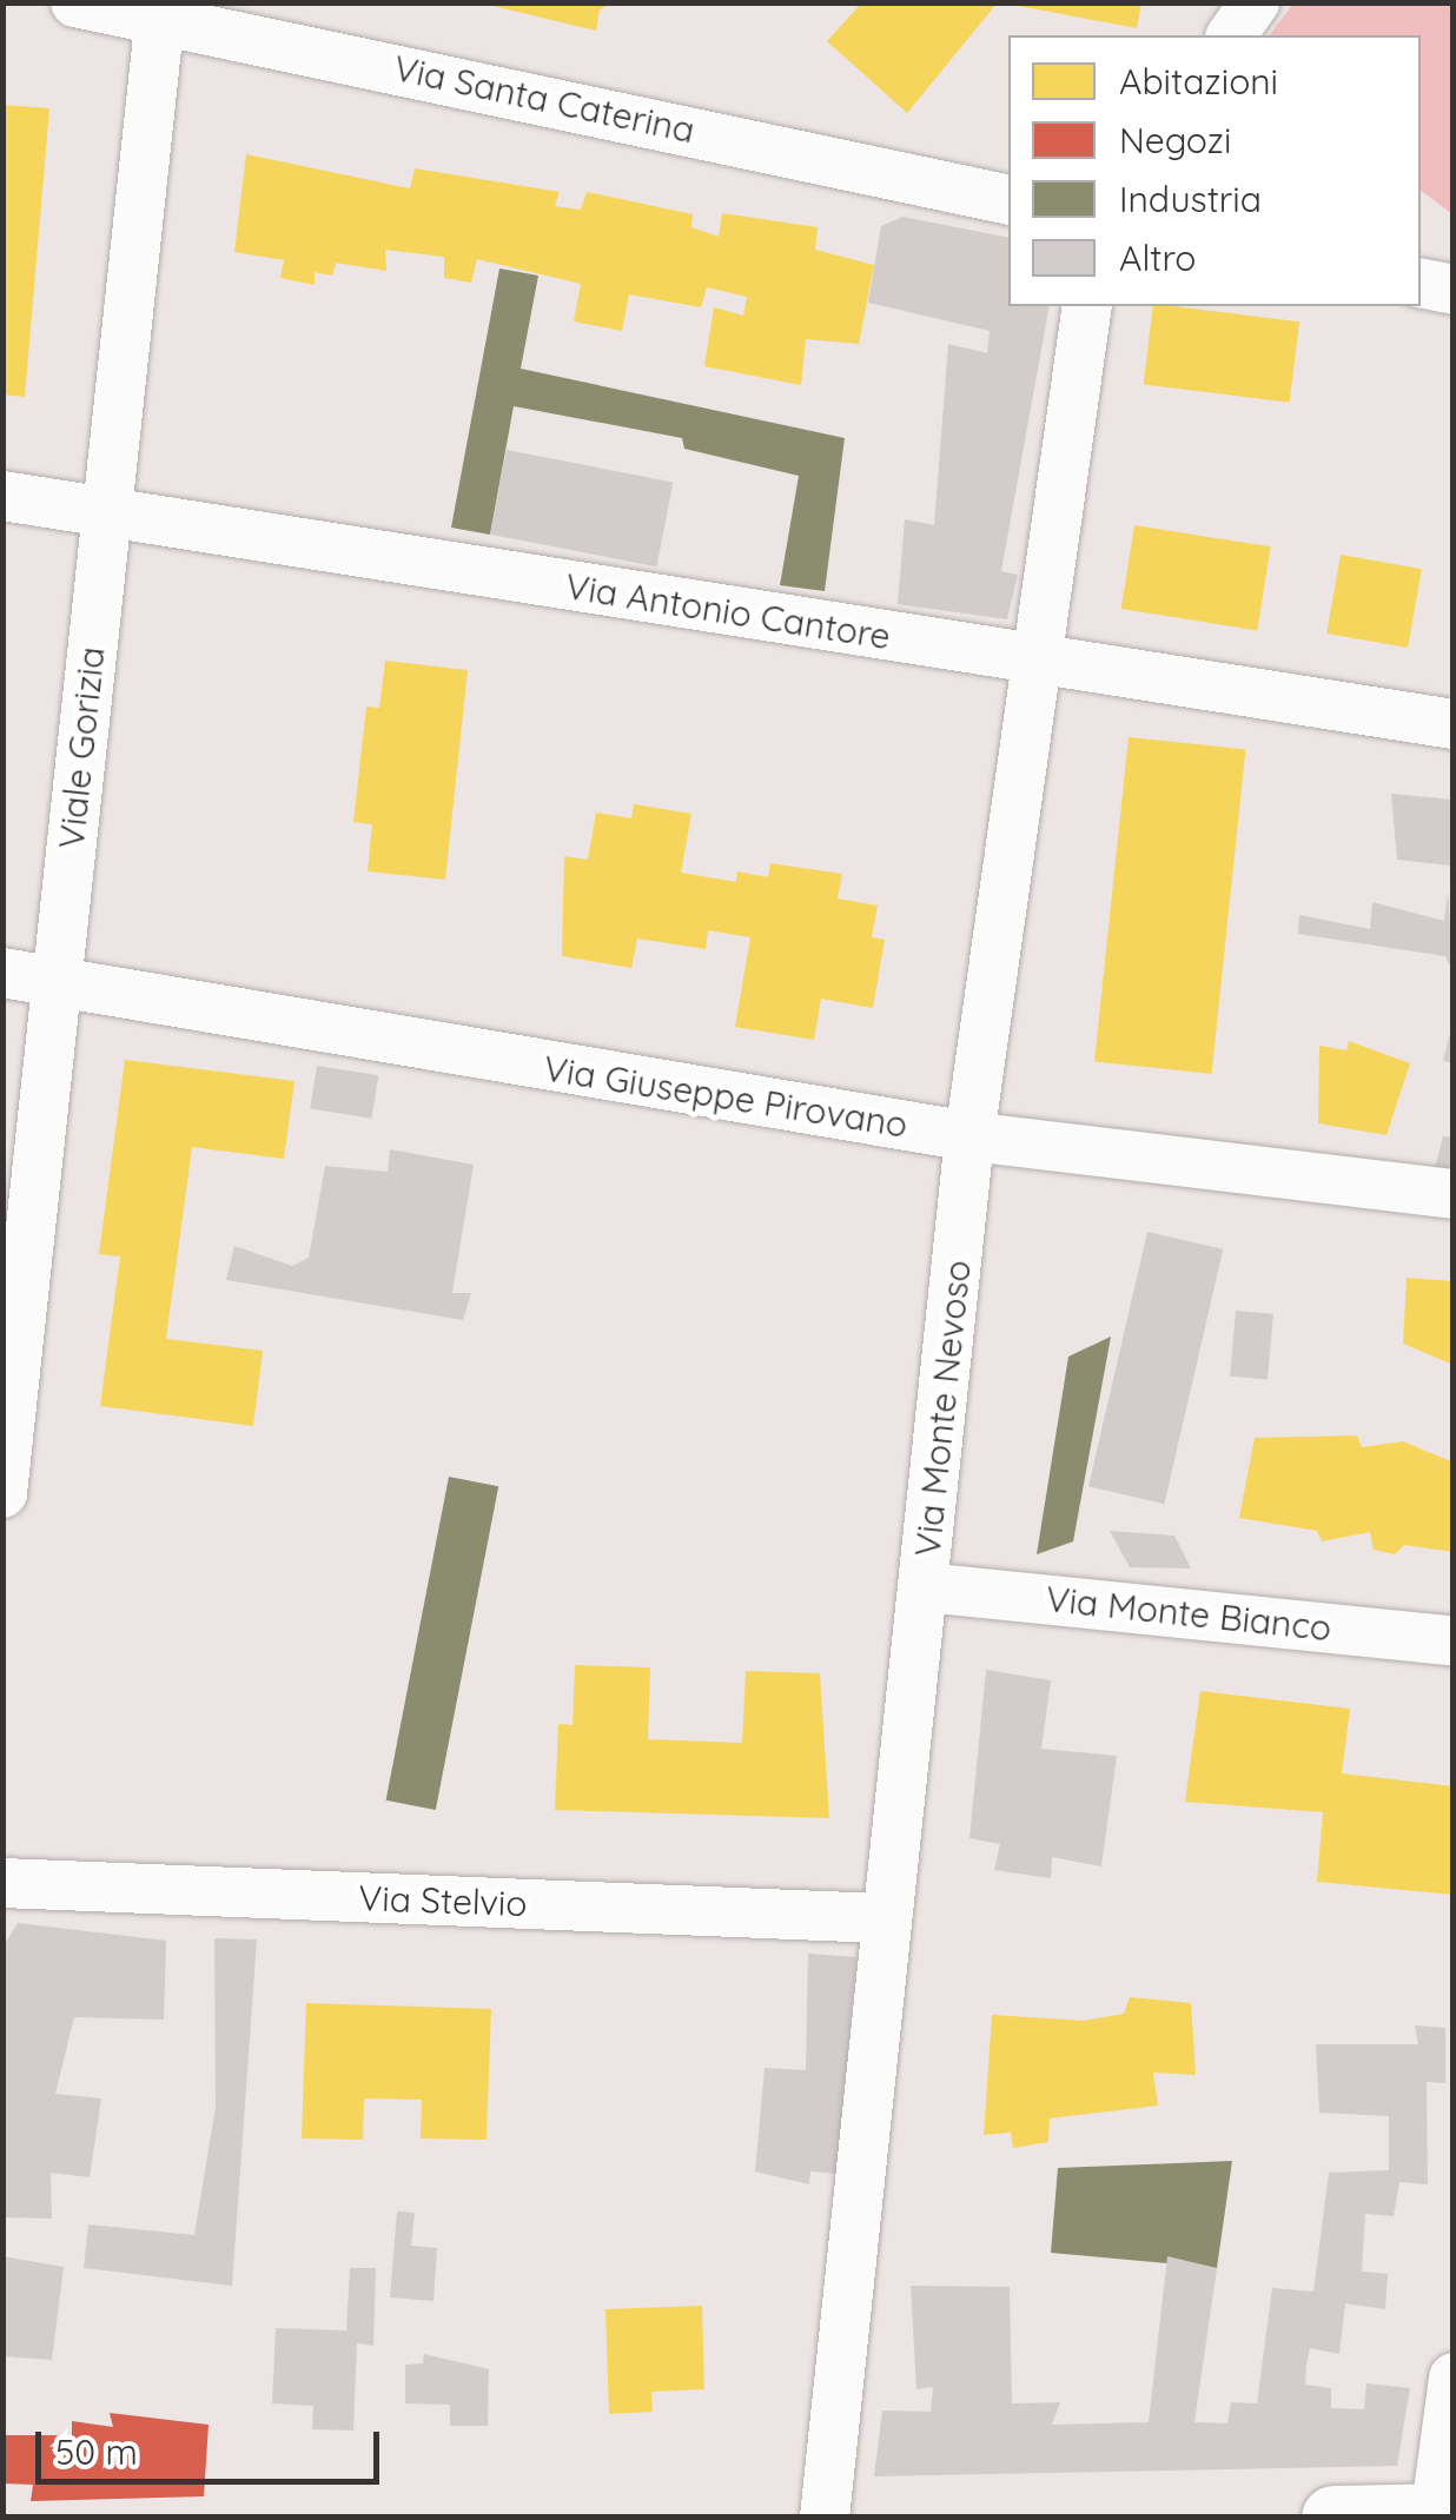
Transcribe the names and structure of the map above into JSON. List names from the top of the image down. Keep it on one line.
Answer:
{"streets":{"street":["Via Santa Caterina","Via Antonio Cantore","Viale Gorizia","Via Giuseppe Pirovano","Via Monte Nevoso","Via Monte Bianco","Via Stelvio"]},"crossings":[["Via Santa Caterina","Viale Gorizia"],["Via Antonio Cantore","Viale Gorizia"],["Via Antonio Cantore","Via Monte Nevoso"],["Viale Gorizia","Via Giuseppe Pirovano"],["Via Giuseppe Pirovano","Via Monte Nevoso"],["Via Monte Nevoso","Via Monte Bianco"],["Via Monte Nevoso","Via Stelvio"]],"legend":["Abitazioni","Negozi","Industria","Altro"],"scale_bar":"50 m"}
